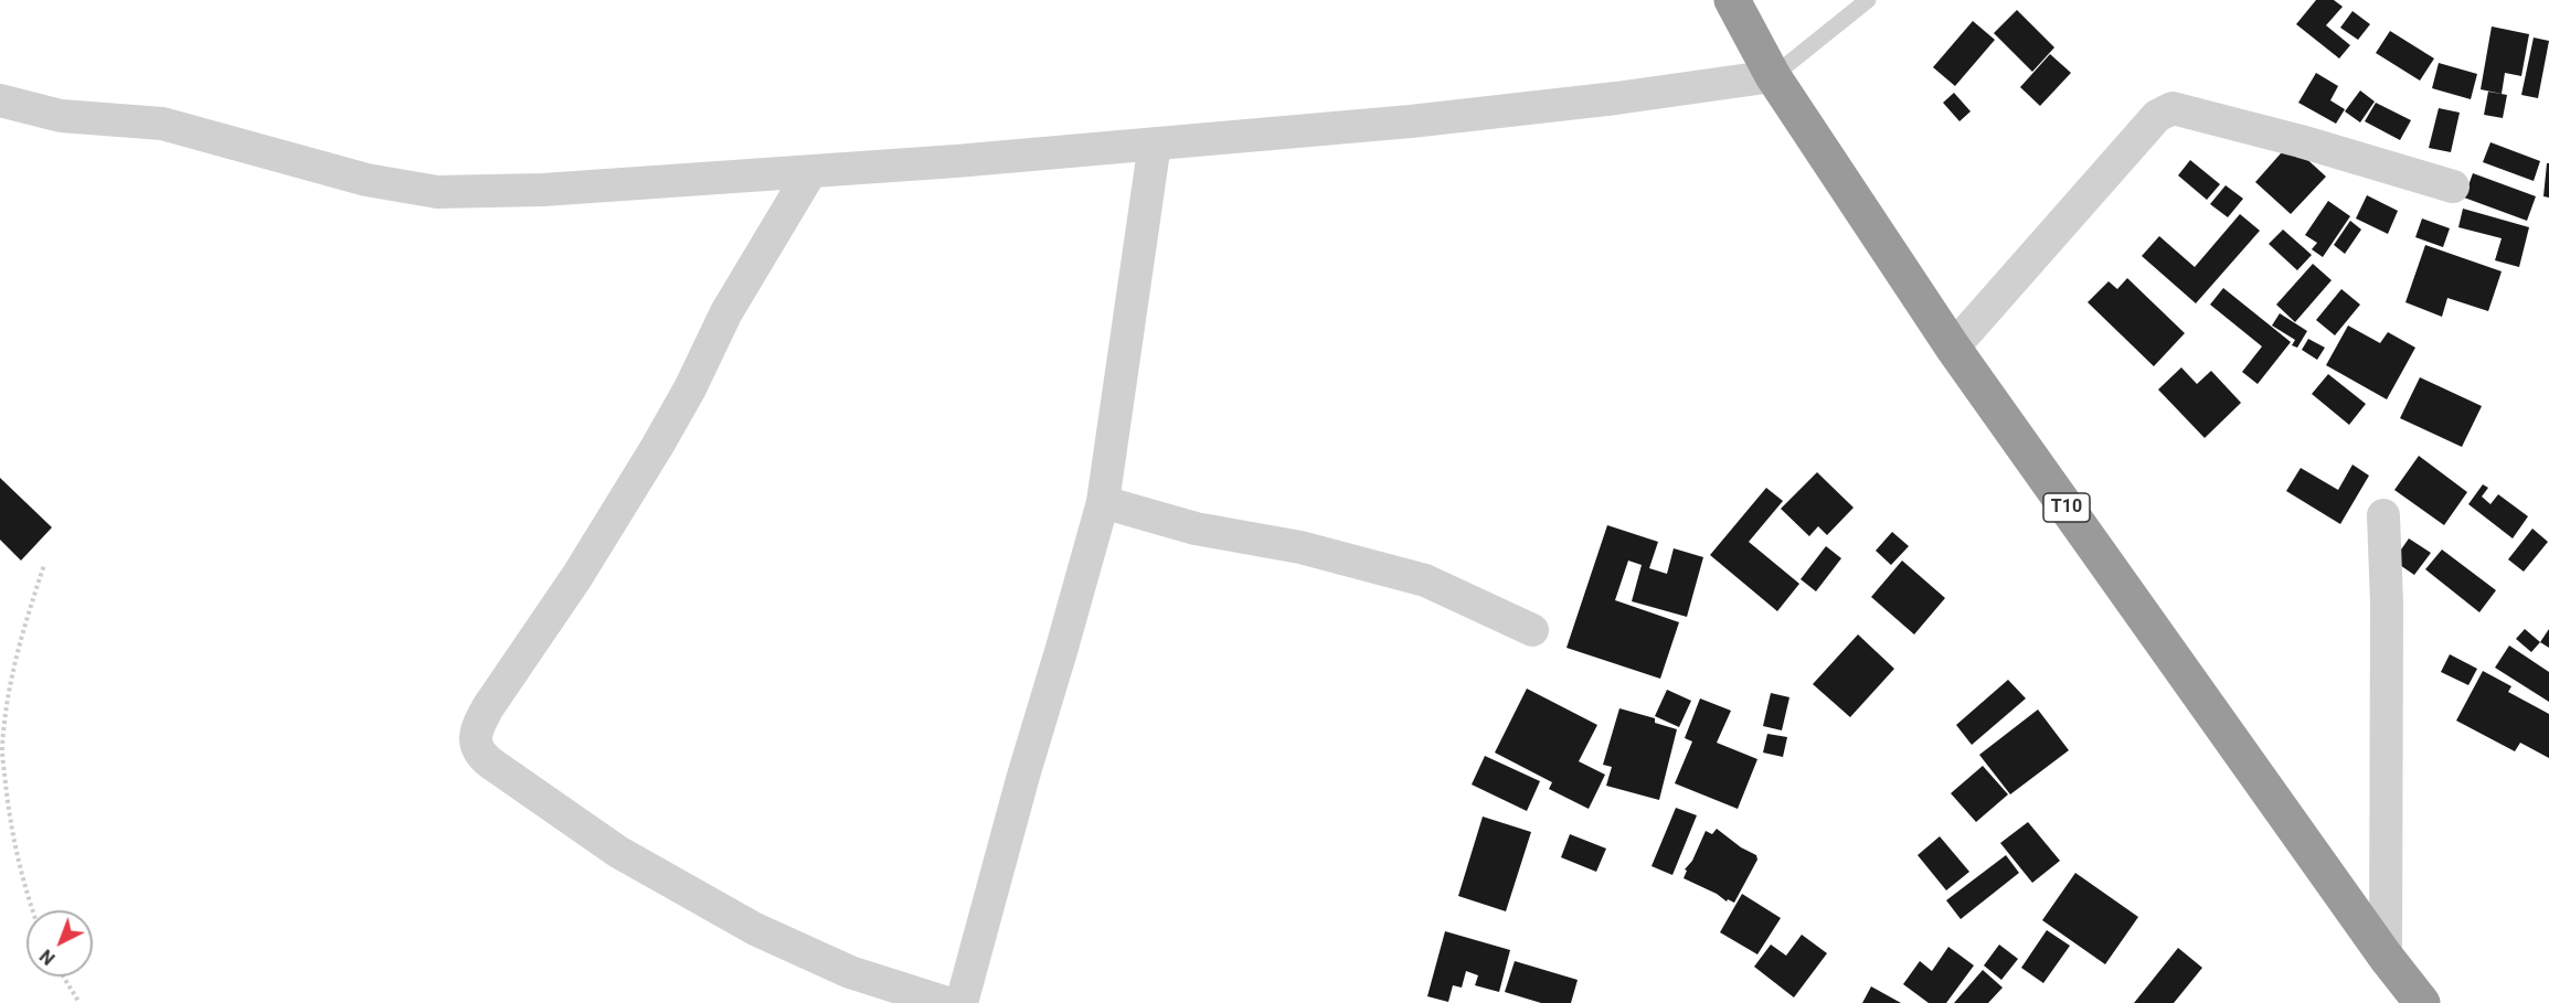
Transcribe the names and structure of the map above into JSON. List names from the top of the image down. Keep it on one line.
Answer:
{"streets":{"highway":["T10"]},"north":"bottom left"}
